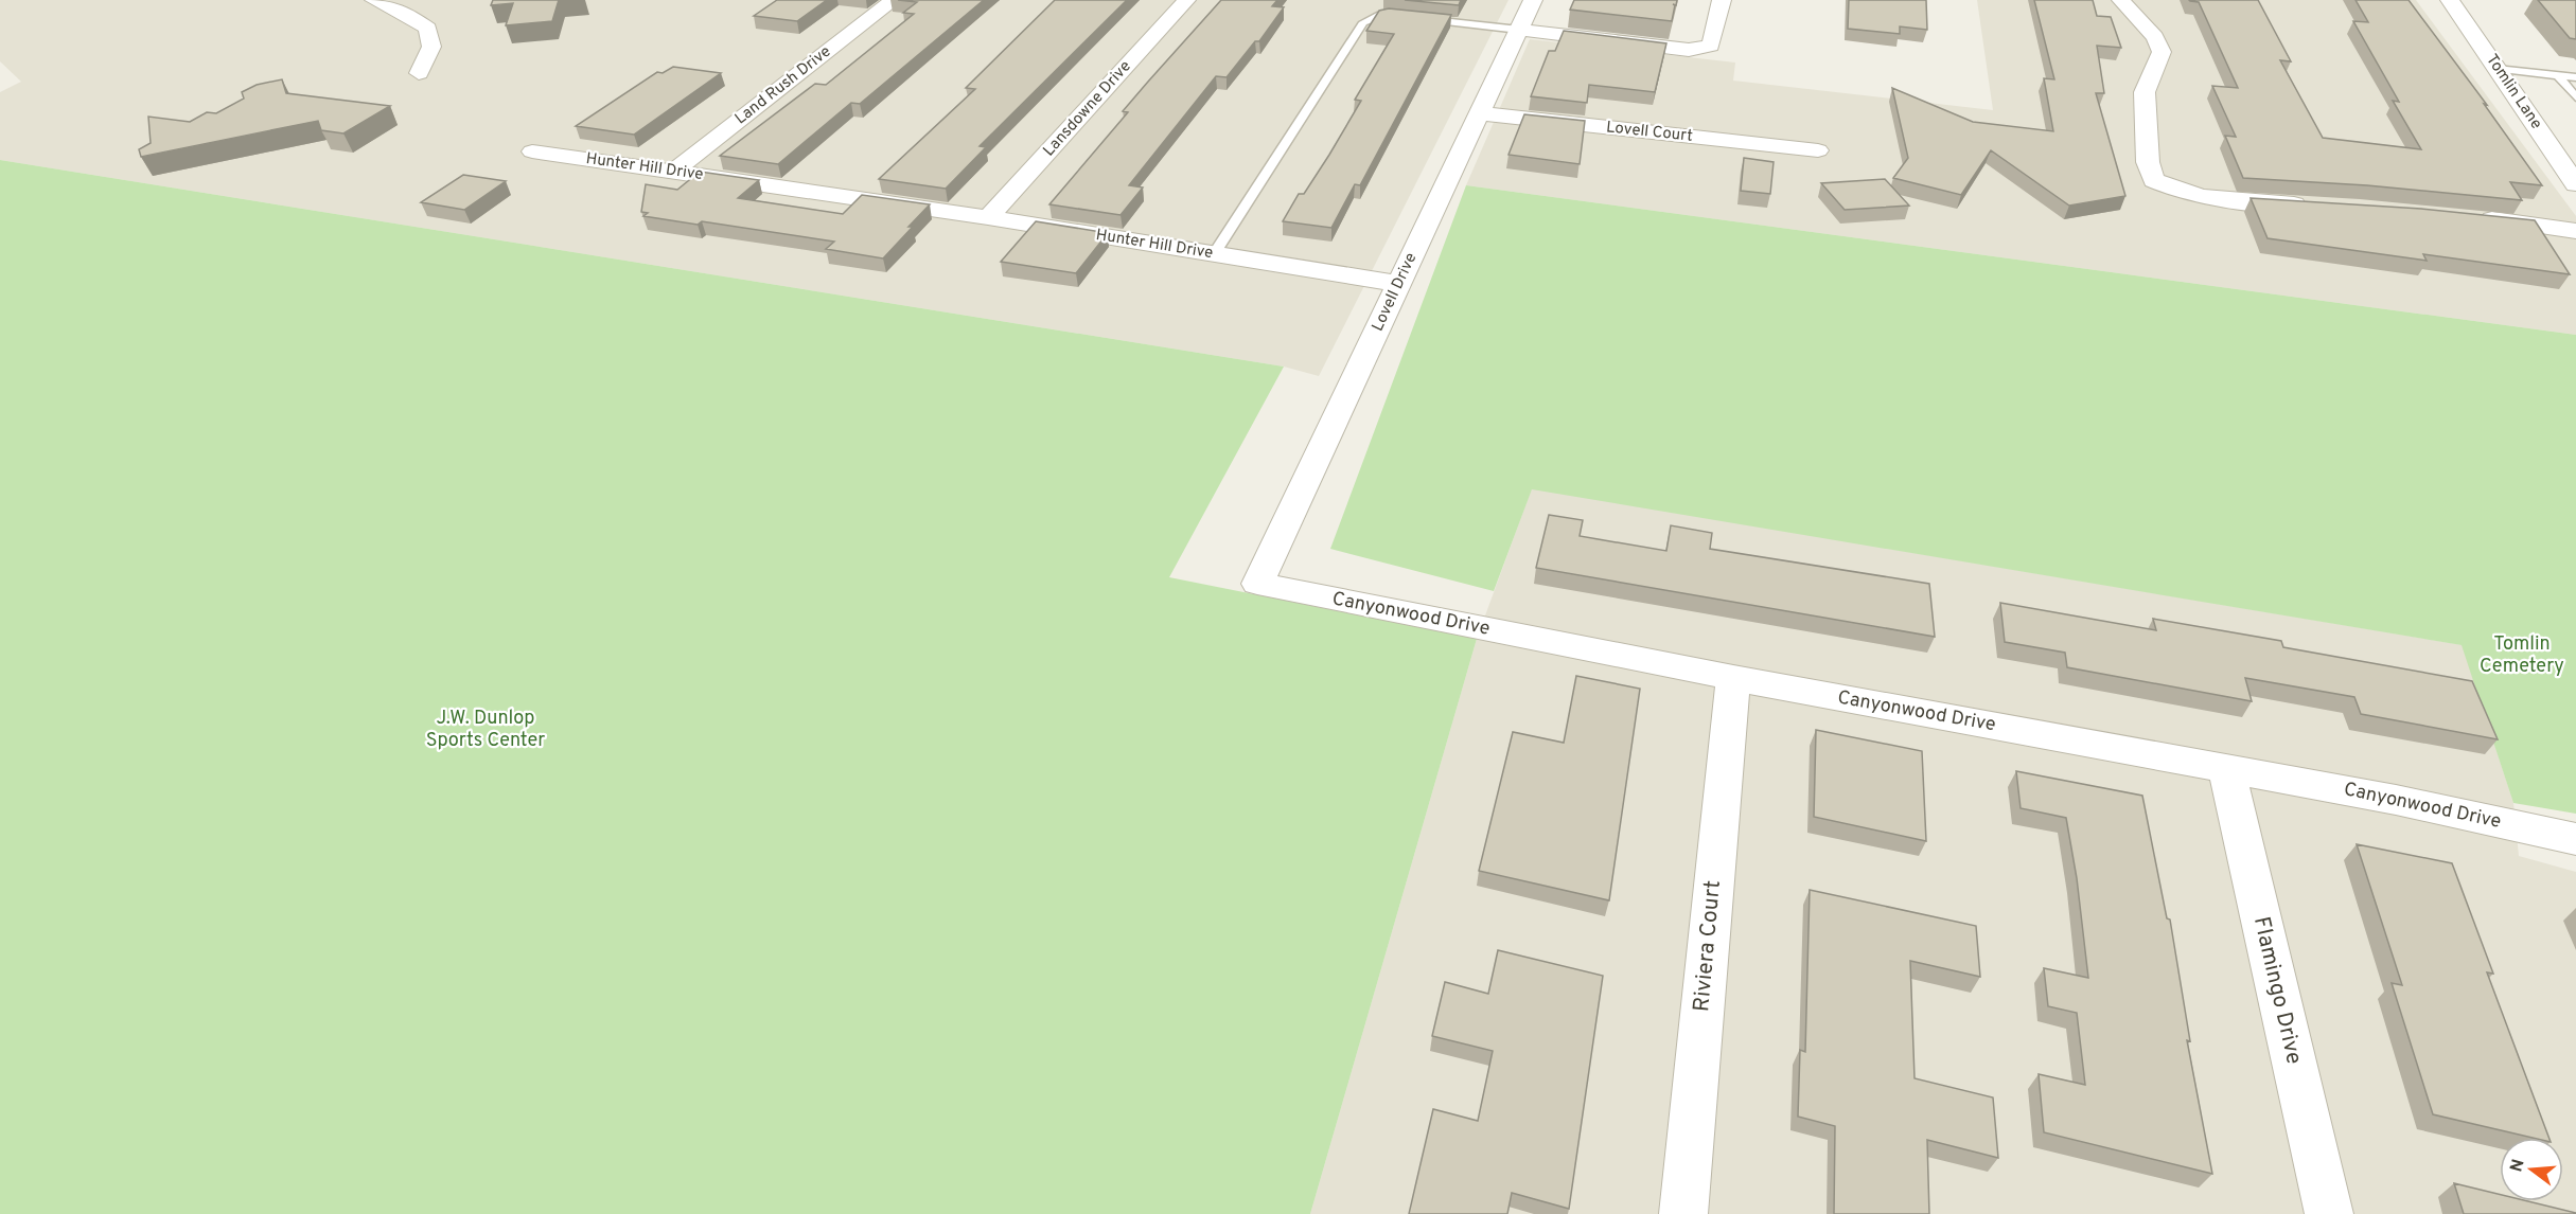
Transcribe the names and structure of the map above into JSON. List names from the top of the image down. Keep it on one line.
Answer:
{"streets":{"street":["Land Rush Drive","Tomlin Lane","Lansdowne Drive","Lovell Court","Hunter Hill Drive","Lovell Drive","Canyonwood Drive","Riviera Court","Flamingo Drive"]},"crossings":[["Land Rush Drive","Hunter Hill Drive"],["Lansdowne Drive","Hunter Hill Drive"],["Lovell Court","Lovell Drive"],["Hunter Hill Drive","Lovell Drive"],["Lovell Drive","Canyonwood Drive"],["Canyonwood Drive","Riviera Court"],["Canyonwood Drive","Flamingo Drive"]],"parks":["Tomlin Cemetery","J.W. Dunlop Sports Center"],"north":"left"}
